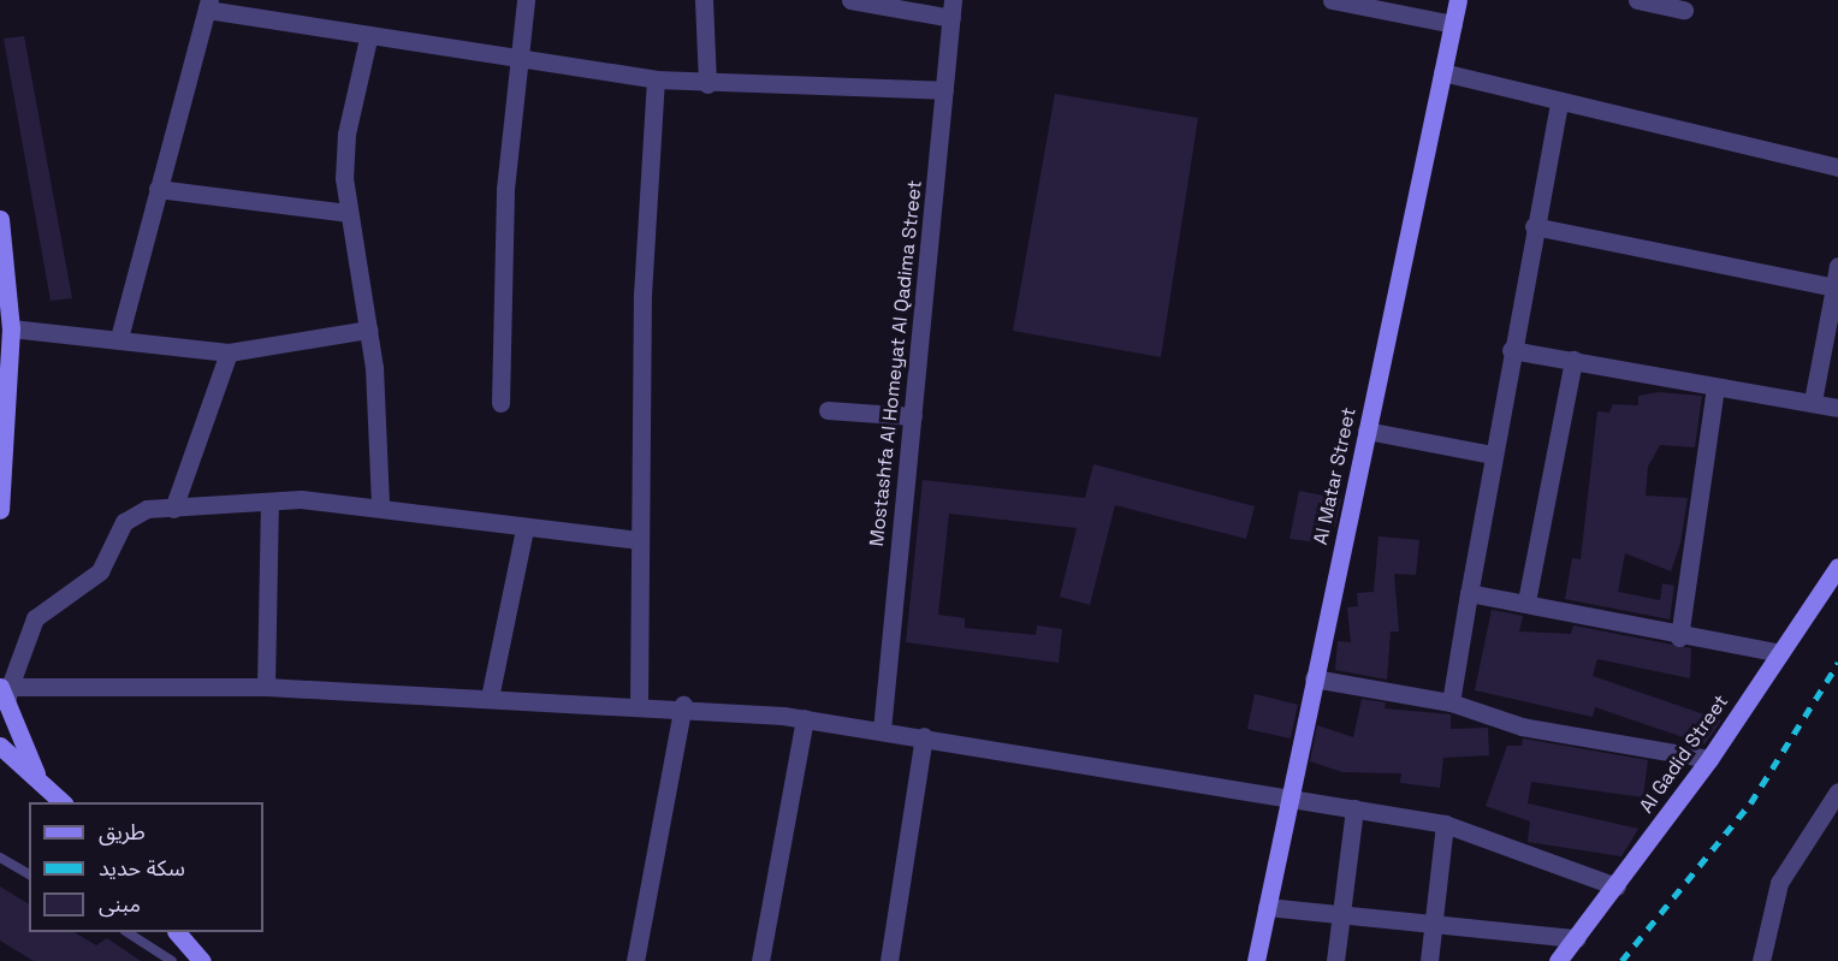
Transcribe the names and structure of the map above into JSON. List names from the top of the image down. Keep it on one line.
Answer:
{"streets":{"street":["Mostashfa Al Homeyat Al Qadima Street","Al Matar Street","Al Gadid Street"]},"legend":["طريق","سكة حديد","مبنى"]}
